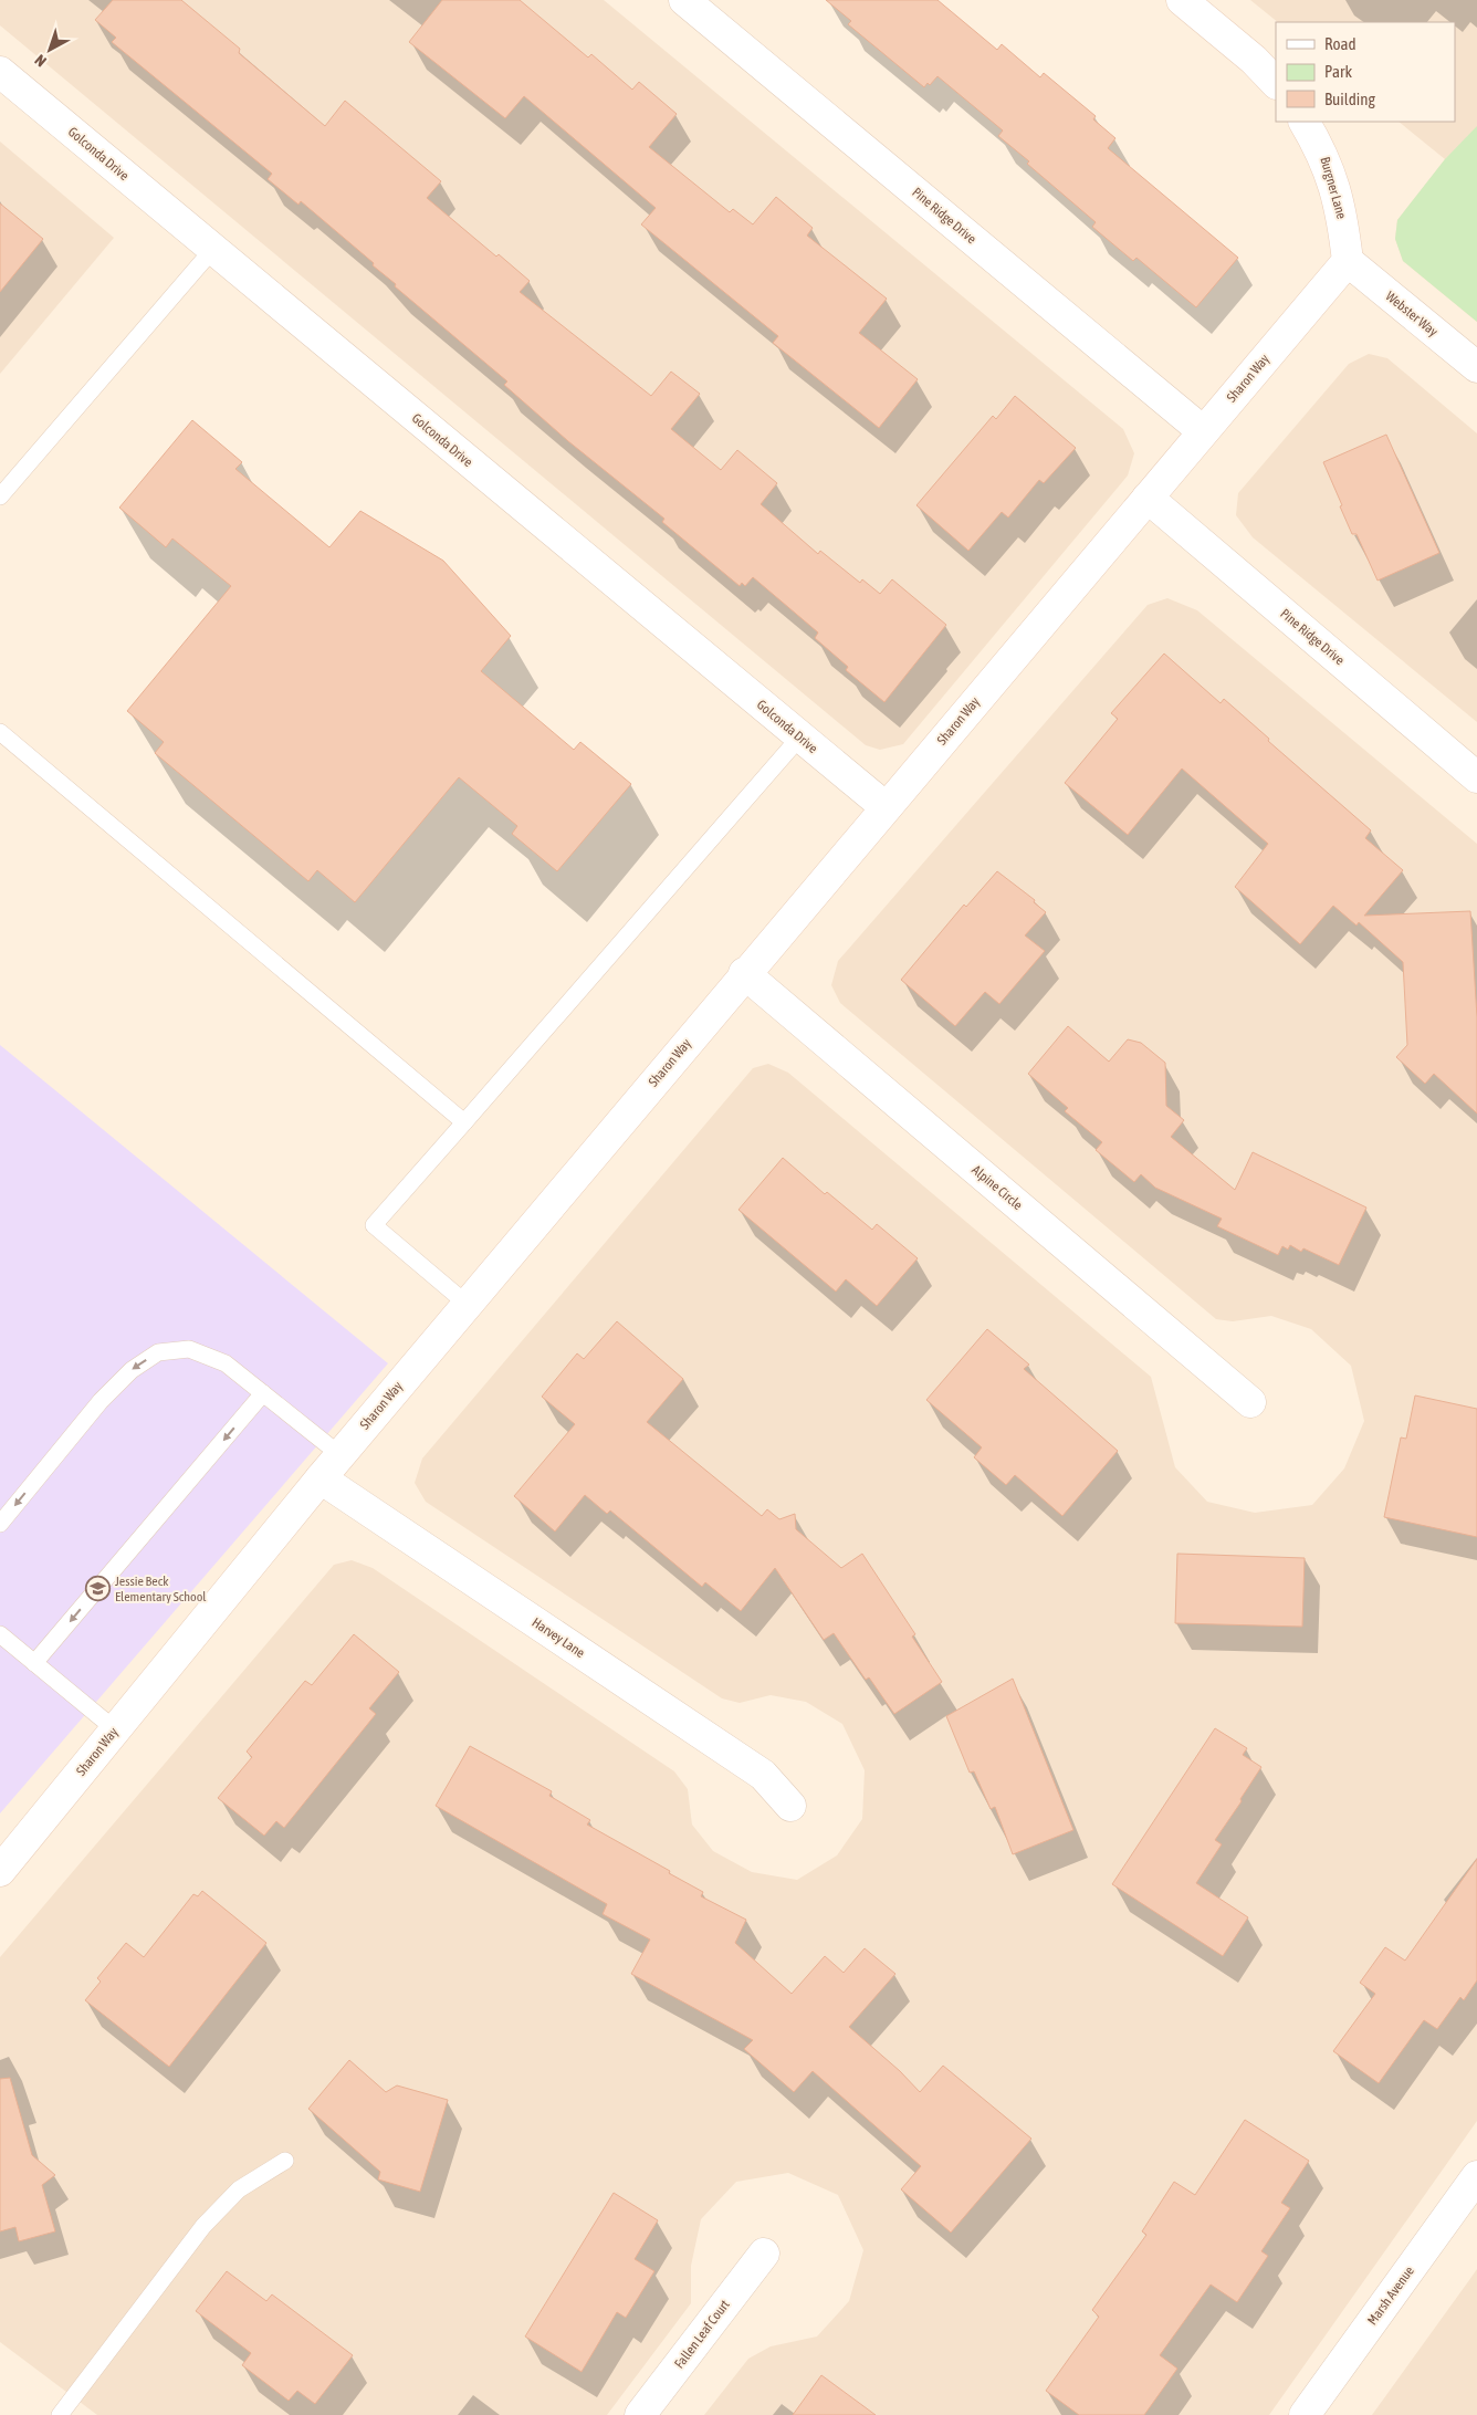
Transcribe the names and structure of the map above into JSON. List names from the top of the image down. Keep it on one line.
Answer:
{"streets":{"street":["Golconda Drive","Burgner Lane","Pine Ridge Drive","Webster Way","Sharon Way","Alpine Circle","Harvey Lane","Marsh Avenue","Fallen Leaf Court"]},"crossings":[["Golconda Drive","Sharon Way"],["Burgner Lane","Webster Way"],["Burgner Lane","Sharon Way"],["Pine Ridge Drive","Sharon Way"],["Webster Way","Sharon Way"],["Sharon Way","Alpine Circle"],["Sharon Way","Harvey Lane"]],"places":{"school or university":["Jessie Beck Elementary School"]},"legend":["Road","Park","Building"],"north":"bottom left"}
